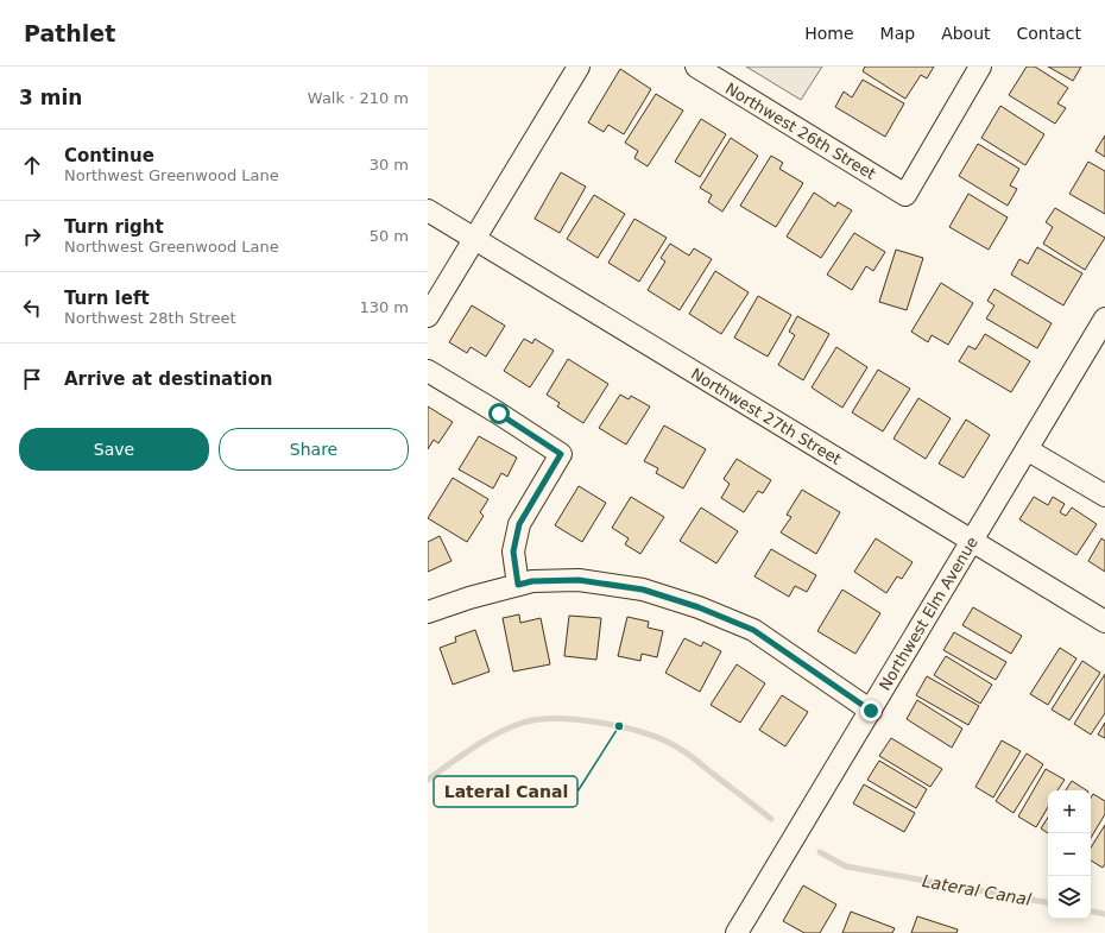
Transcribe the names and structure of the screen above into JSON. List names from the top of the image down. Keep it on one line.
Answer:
{"streets":{"street":["Northwest 26th Street","Northwest 27th Street","Northwest Elm Avenue"]},"crossings":[["Northwest 27th Street","Northwest Elm Avenue"]],"water":["Lateral Canal"],"places":["Lateral Canal"],"page":{"header":"Pathlet","nav":["Home","Map","About","Contact"],"heading":["3 min","Walk · 210 m"],"list":[["Continue","Northwest Greenwood Lane","30 m"],["Turn right","Northwest Greenwood Lane","50 m"],["Turn left","Northwest 28th Street","130 m"],"Arrive at destination"],"buttons":["Save","Share"],"map_buttons":["+","−"]}}
